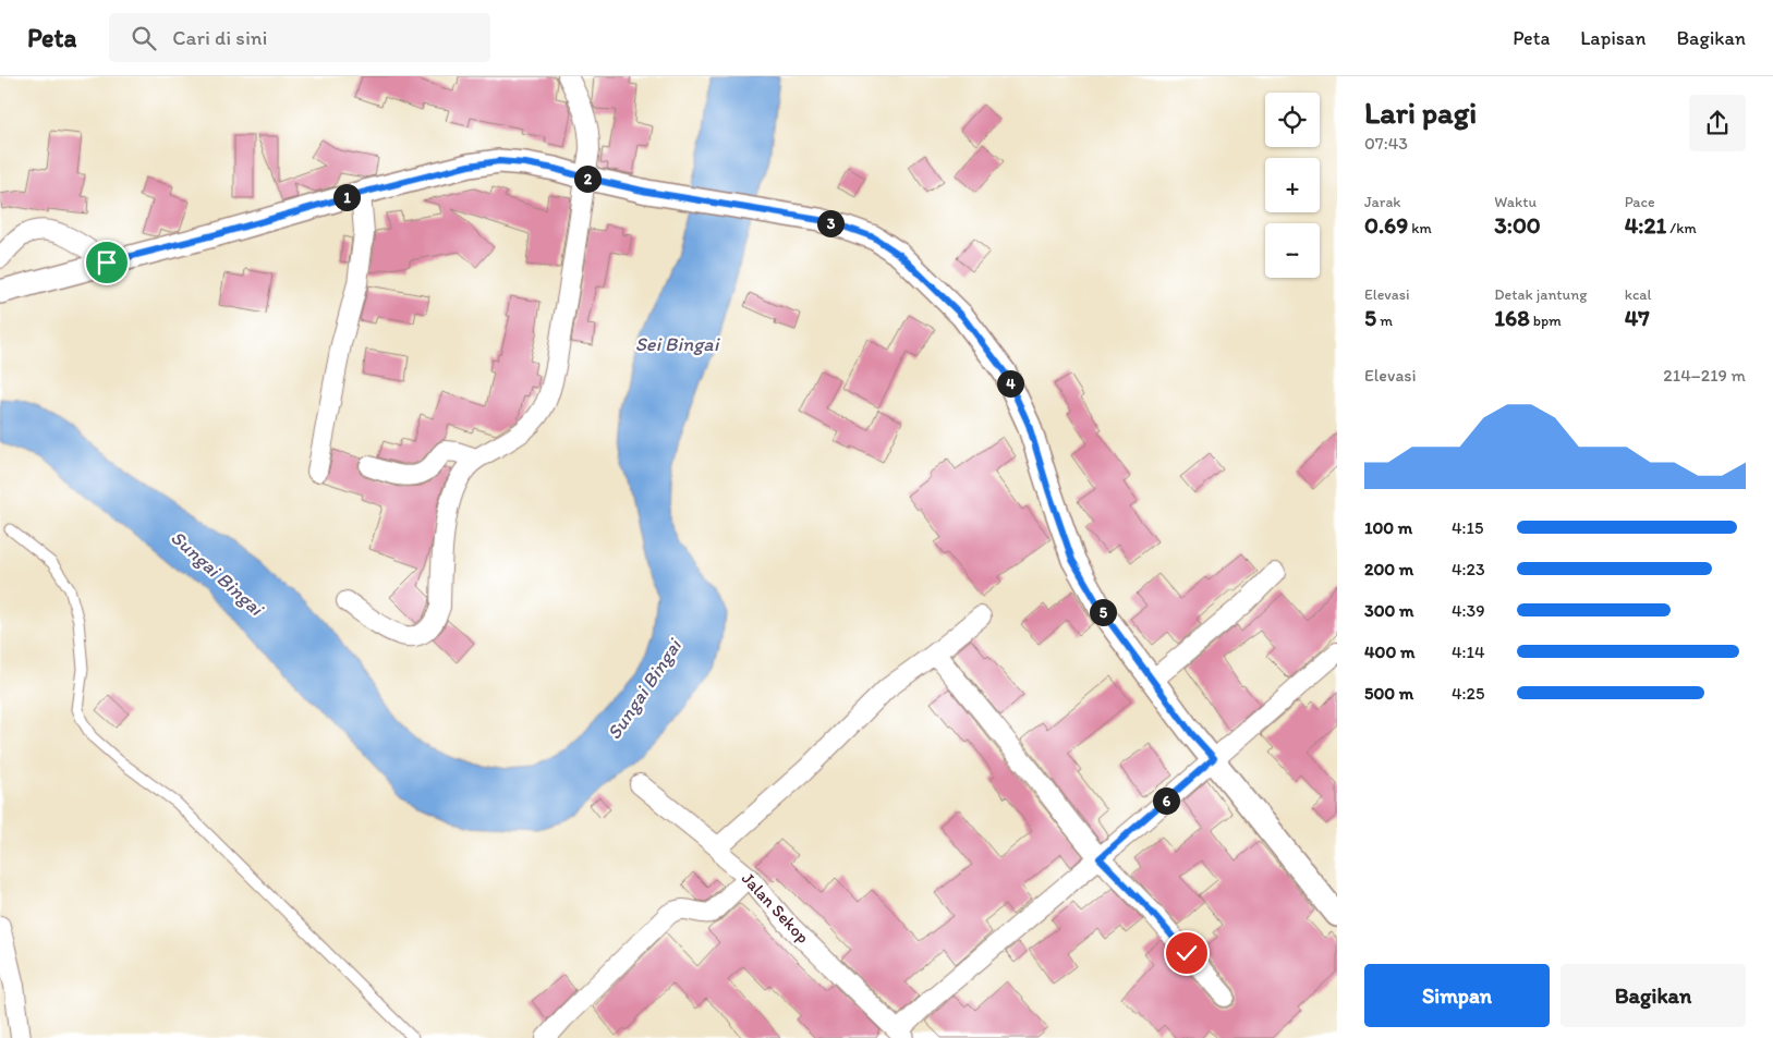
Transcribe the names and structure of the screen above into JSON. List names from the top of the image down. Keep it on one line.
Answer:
{"streets":{"street":["Jalan Sekop"]},"water":["Sei Bingai","Sungai Bingai"],"page":{"header":"Peta","search":"Cari di sini","nav":["Peta","Lapisan","Bagikan"],"heading":["Lari pagi","07:43"],"map_buttons":["+","−"],"pins":["2","1","3","4","5","6"],"stats":[["Jarak","0.69 km"],["Waktu","3:00"],["Pace","4:21 /km"],["Elevasi","5 m"],["Detak jantung","168 bpm"],["kcal","47"]],"chart":["Elevasi","214–219 m"],"list":[{"name":"100 m","note":"4:15"},{"name":"200 m","note":"4:23"},{"name":"300 m","note":"4:39"},{"name":"400 m","note":"4:14"},{"name":"500 m","note":"4:25"}],"buttons":["Simpan","Bagikan"]}}
